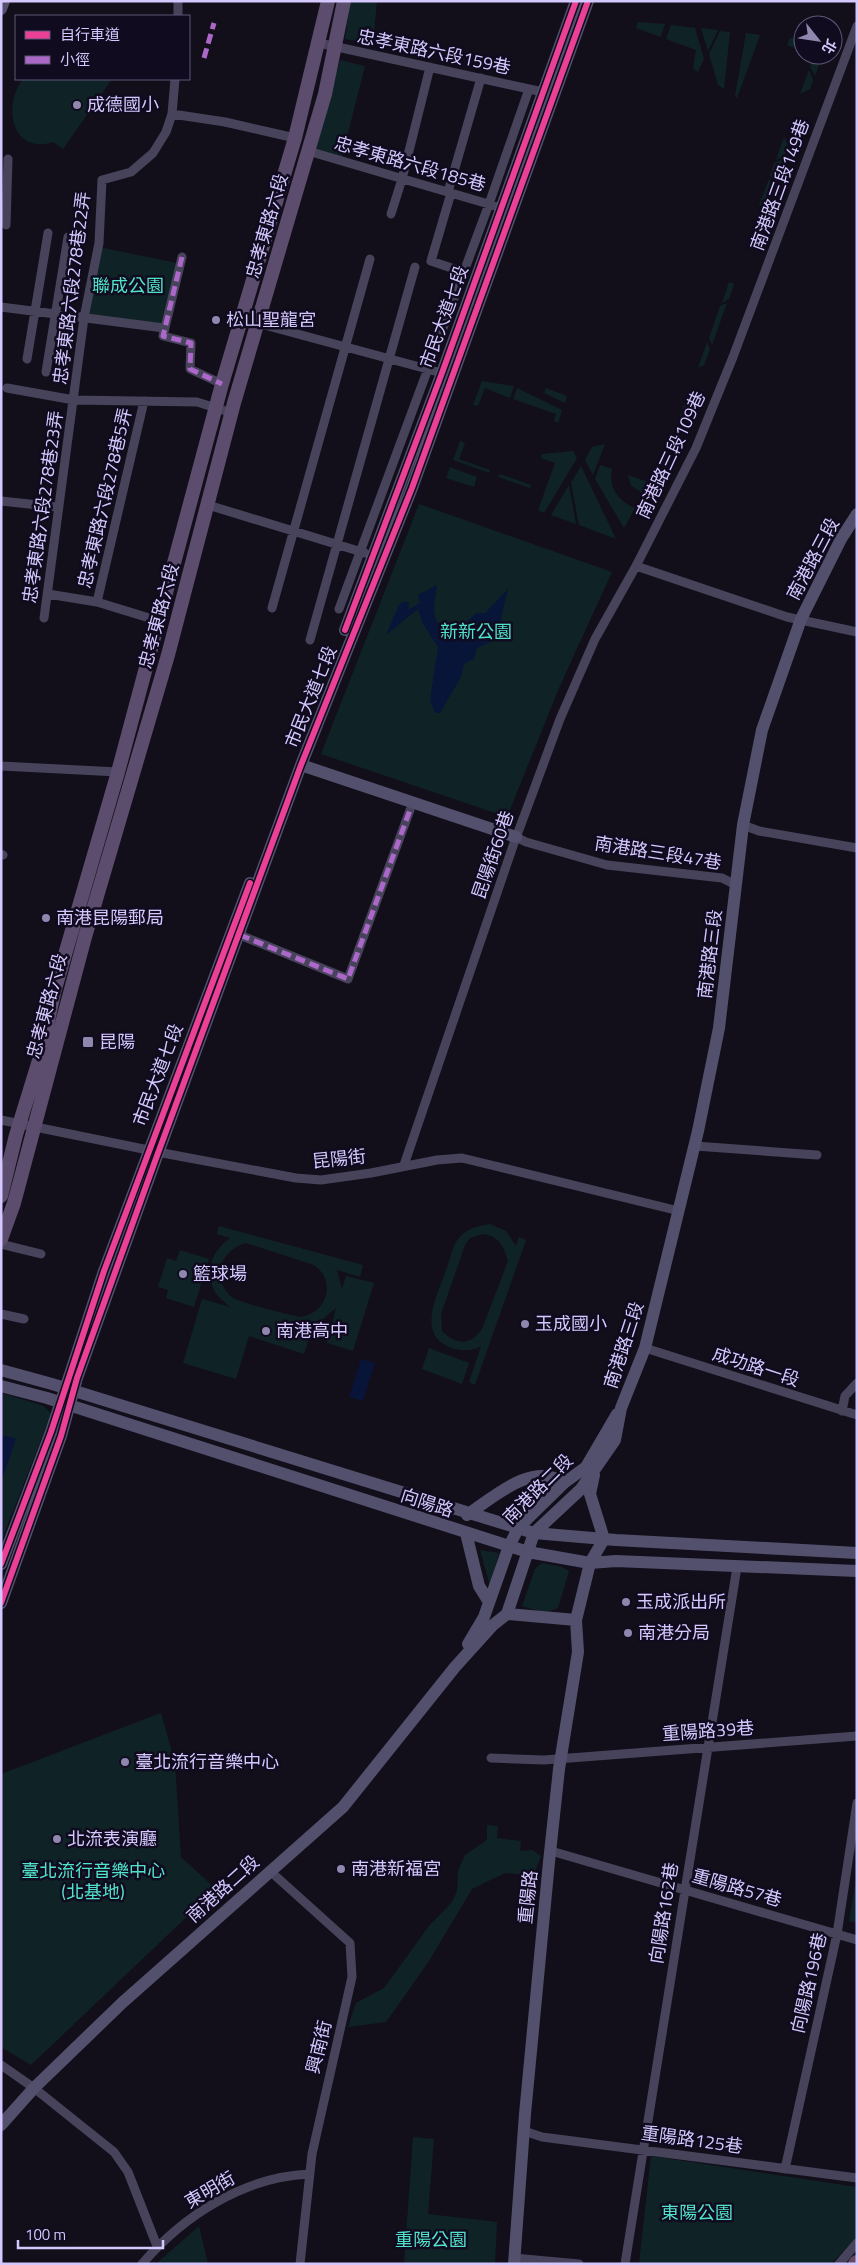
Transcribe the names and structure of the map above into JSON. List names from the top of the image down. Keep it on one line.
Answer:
{"streets":{"main road":["忠孝東路六段","市民大道七段","南港路三段","南港路二段","向陽路","重陽路"],"street":["忠孝東路六段159巷","忠孝東路六段185巷","南港路三段149巷","忠孝東路六段278巷22弄","南港路三段109巷","忠孝東路六段278巷5弄","忠孝東路六段278巷23弄","南港路三段47巷","昆陽街60巷","昆陽街","成功路一段","重陽路39巷","重陽路57巷","向陽路162巷","向陽路196巷","興南街","重陽路125巷","東明街"]},"crossings":[["忠孝東路六段159巷","忠孝東路六段"],["忠孝東路六段159巷","市民大道七段"],["忠孝東路六段185巷","忠孝東路六段"],["忠孝東路六段185巷","市民大道七段"],["南港路三段149巷","南港路三段109巷"],["忠孝東路六段","昆陽街"],["忠孝東路六段278巷22弄","忠孝東路六段278巷23弄"],["市民大道七段","昆陽街"],["市民大道七段","向陽路"],["南港路三段109巷","昆陽街60巷"],["南港路三段","南港路三段47巷"],["南港路三段","昆陽街"],["南港路三段","成功路一段"],["南港路三段","南港路二段"],["南港路三段47巷","昆陽街60巷"],["昆陽街60巷","昆陽街"],["南港路二段","向陽路"],["南港路二段","興南街"],["向陽路","重陽路"],["向陽路","向陽路162巷"],["重陽路39巷","重陽路"],["重陽路39巷","向陽路162巷"],["重陽路57巷","重陽路"],["重陽路57巷","向陽路162巷"],["重陽路57巷","向陽路196巷"],["重陽路","重陽路125巷"],["向陽路162巷","重陽路125巷"],["向陽路196巷","重陽路125巷"],["興南街","東明街"]],"parks":["聯成公園","新新公園","臺北流行音樂中心 (北基地)","東陽公園","重陽公園"],"places":{"other":["成德國小","松山聖龍宮","南港昆陽郵局","籃球場","玉成國小","南港高中","玉成派出所","南港分局","臺北流行音樂中心","北流表演廳","南港新福宮"],"transit":["昆陽"]},"legend":["自行車道","小徑"],"scale_bar":"100 m","north":"bottom right"}
